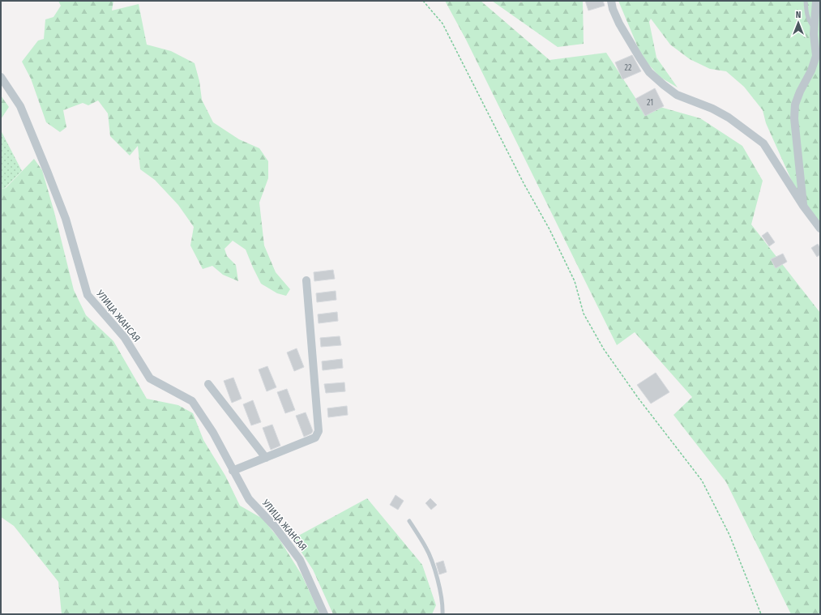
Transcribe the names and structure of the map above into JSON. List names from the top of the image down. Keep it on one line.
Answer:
{"streets":{"street":["УЛИЦА ЖАНСАЯ"]},"house_numbers":["22","21"],"north":"top"}
